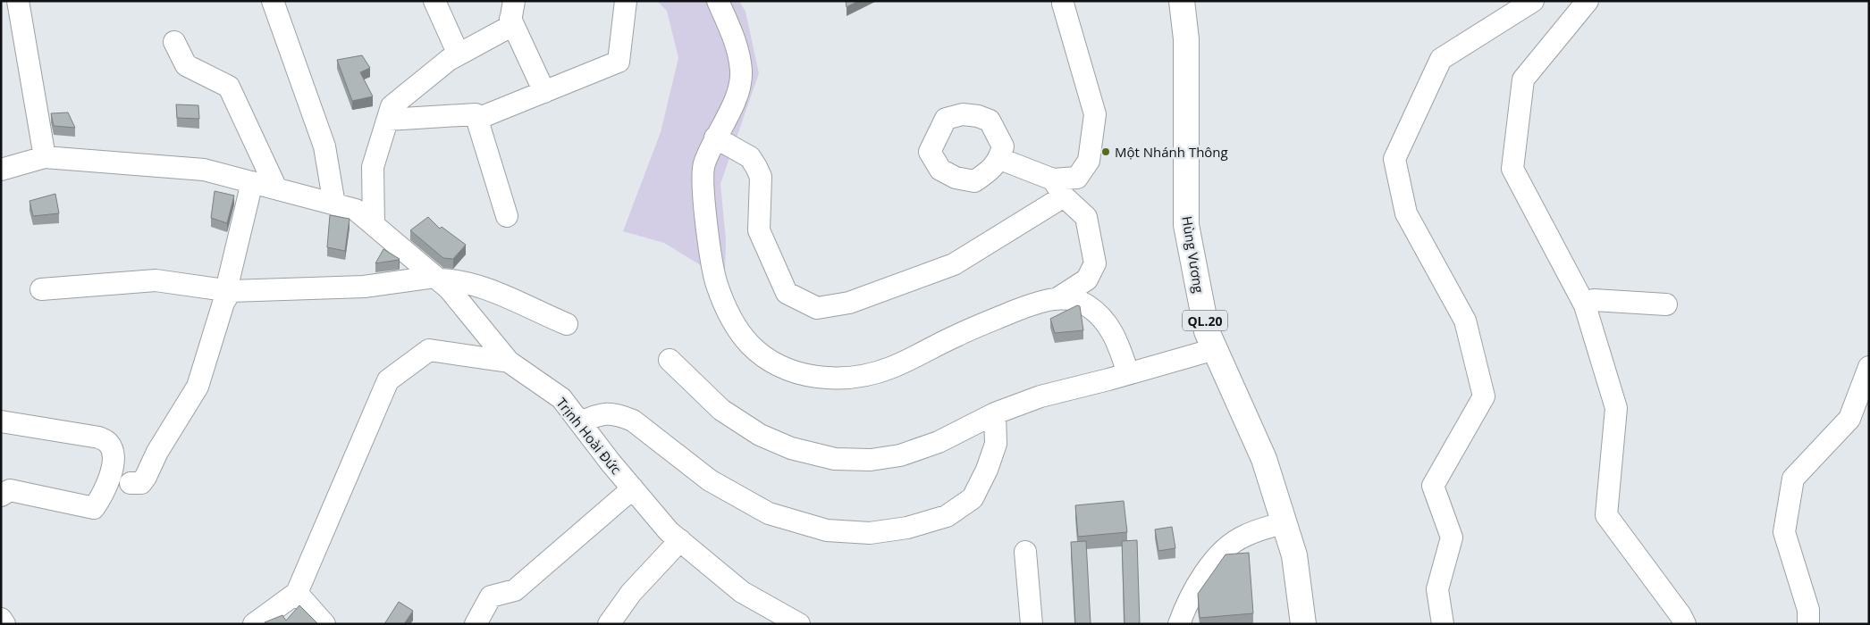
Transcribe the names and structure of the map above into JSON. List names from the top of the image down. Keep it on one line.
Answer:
{"streets":{"highway":["Hùng Vương","QL.20"],"street":["Trịnh Hoài Đức"]},"places":["Một Nhánh Thông"]}
